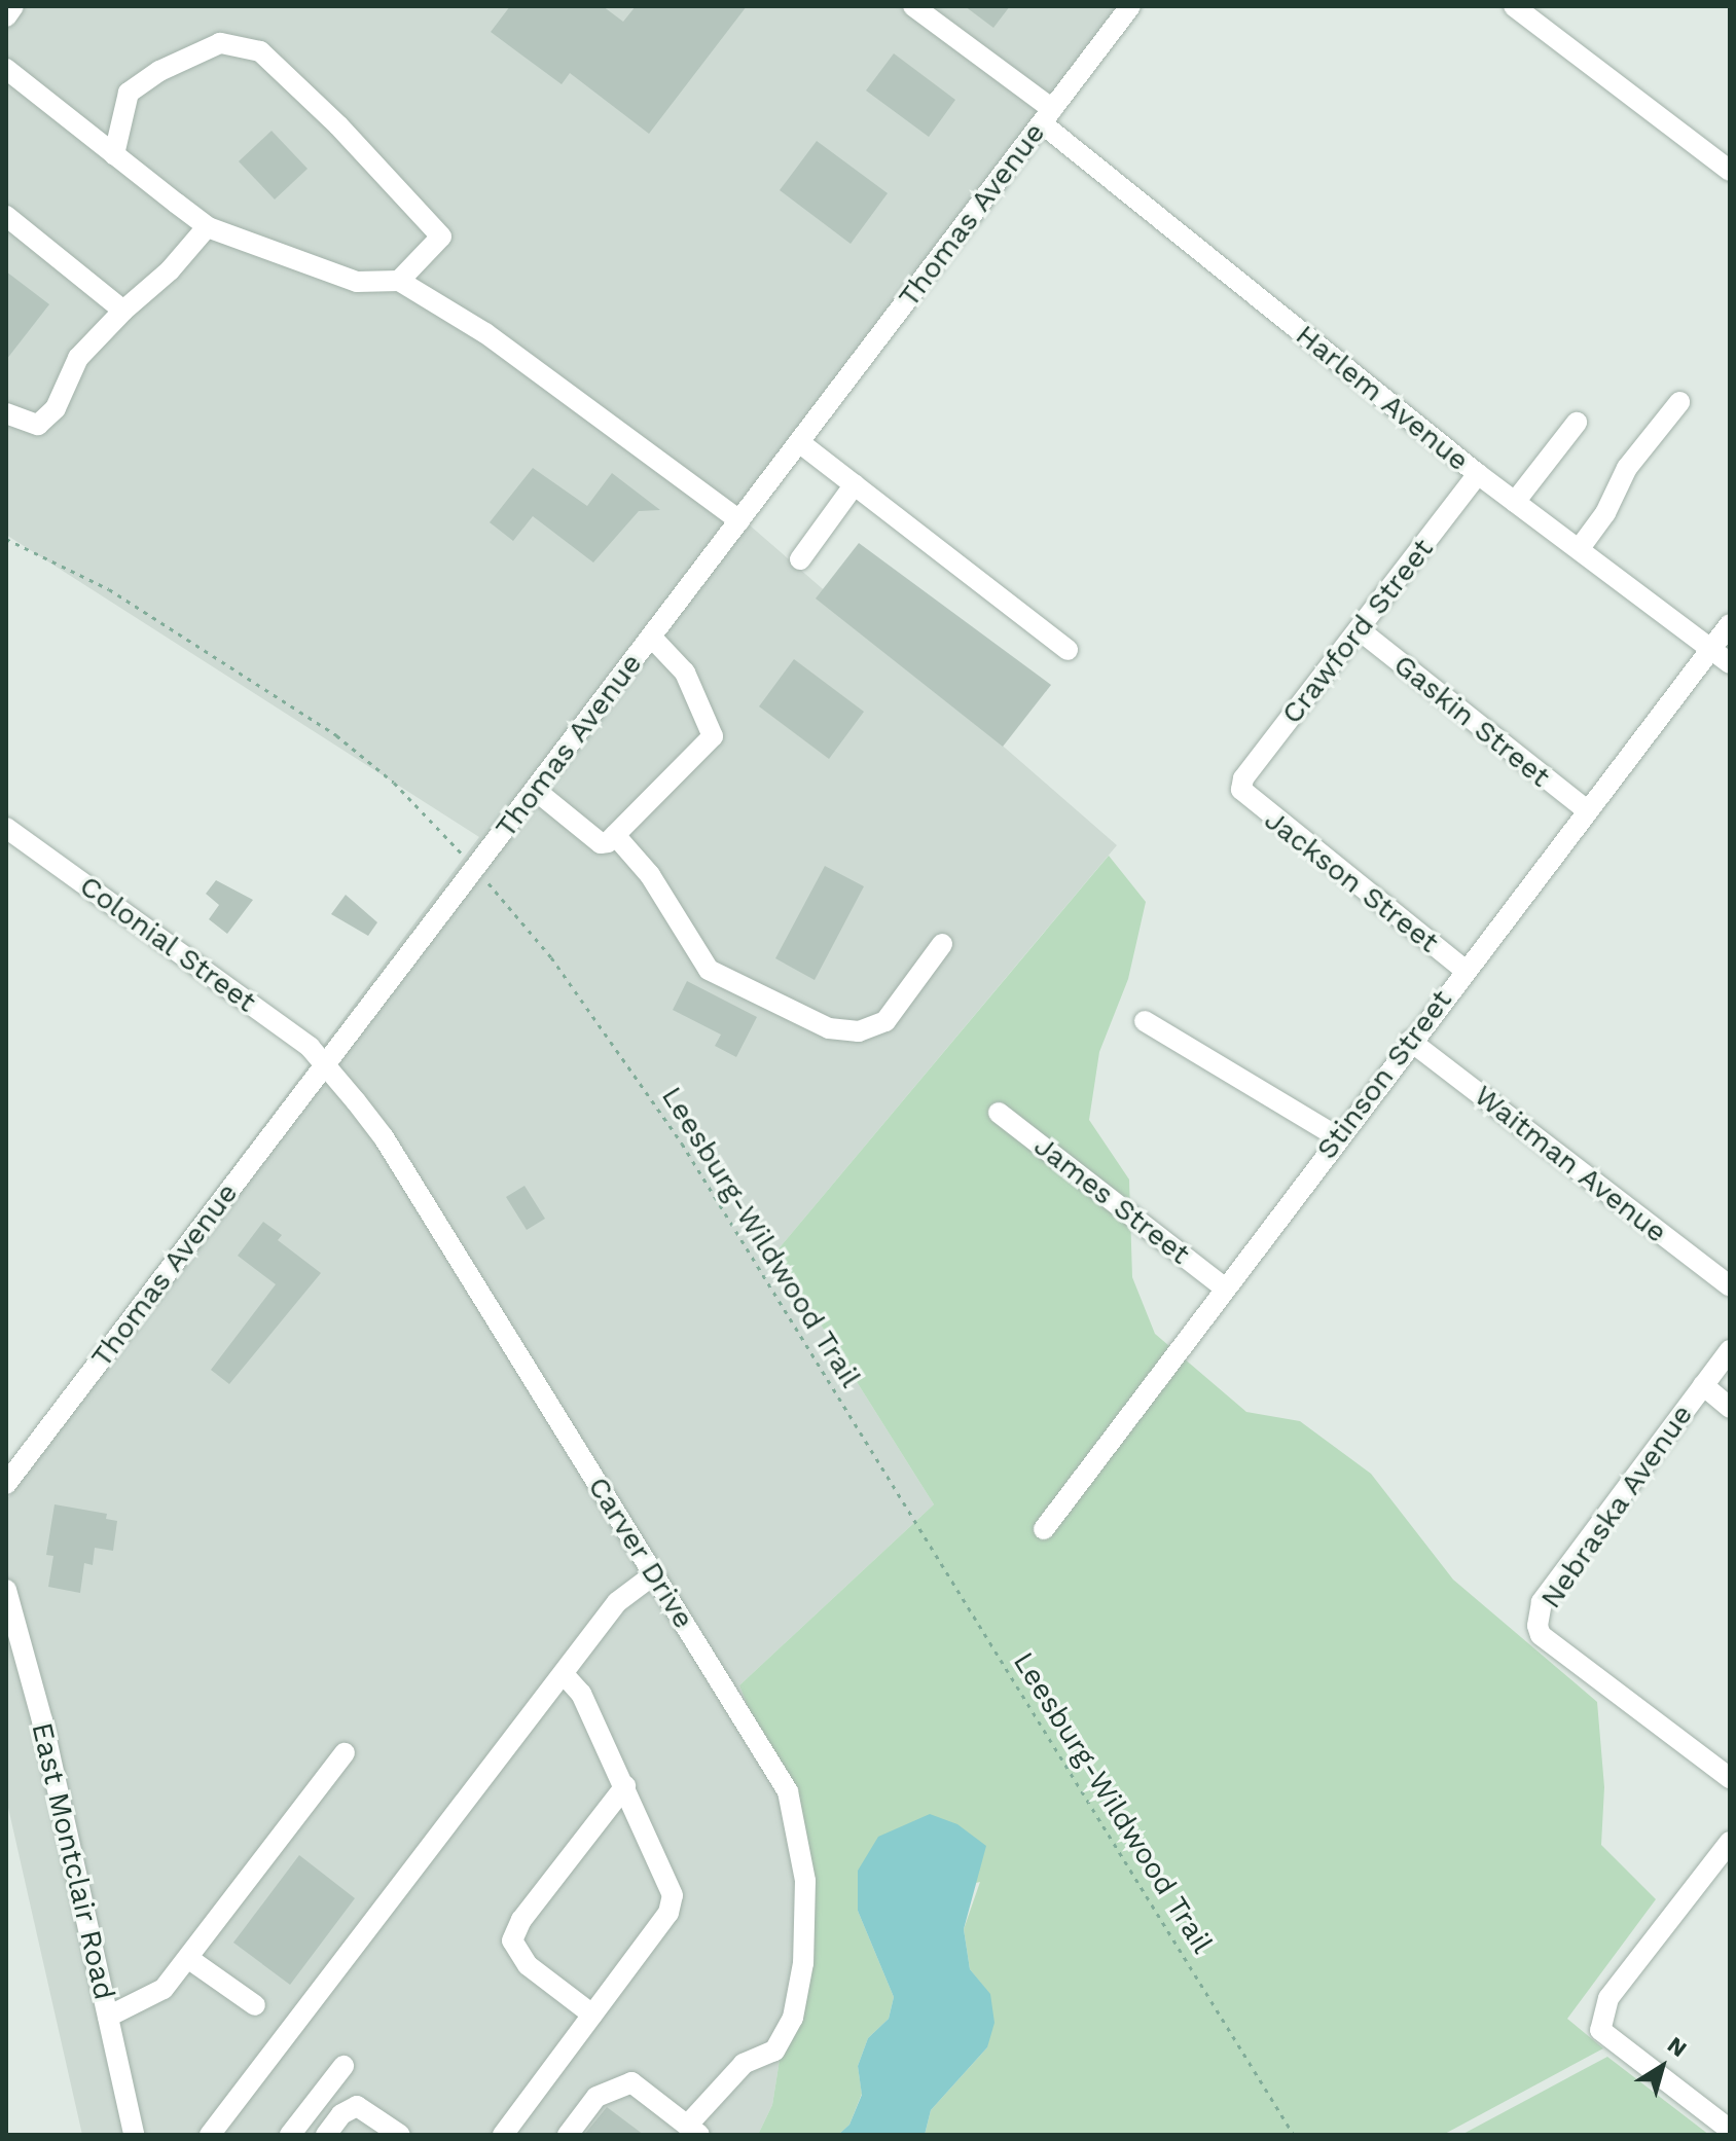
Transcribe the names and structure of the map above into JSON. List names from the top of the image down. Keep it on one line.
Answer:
{"streets":{"street":["Thomas Avenue","Harlem Avenue","Crawford Street","Gaskin Street","Jackson Street","Colonial Street","Stinson Street","Waitman Avenue","James Street","Nebraska Avenue","Carver Drive","East Montclair Road"],"path":["Leesburg-Wildwood Trail"]},"crossings":[["Thomas Avenue","Harlem Avenue"],["Thomas Avenue","Colonial Street"],["Thomas Avenue","Leesburg-Wildwood Trail"],["Thomas Avenue","Carver Drive"],["Harlem Avenue","Crawford Street"],["Harlem Avenue","Stinson Street"],["Crawford Street","Gaskin Street"],["Crawford Street","Jackson Street"],["Gaskin Street","Stinson Street"],["Jackson Street","Stinson Street"],["Colonial Street","Carver Drive"],["Stinson Street","Waitman Avenue"],["Stinson Street","James Street"]],"north":"top right"}
